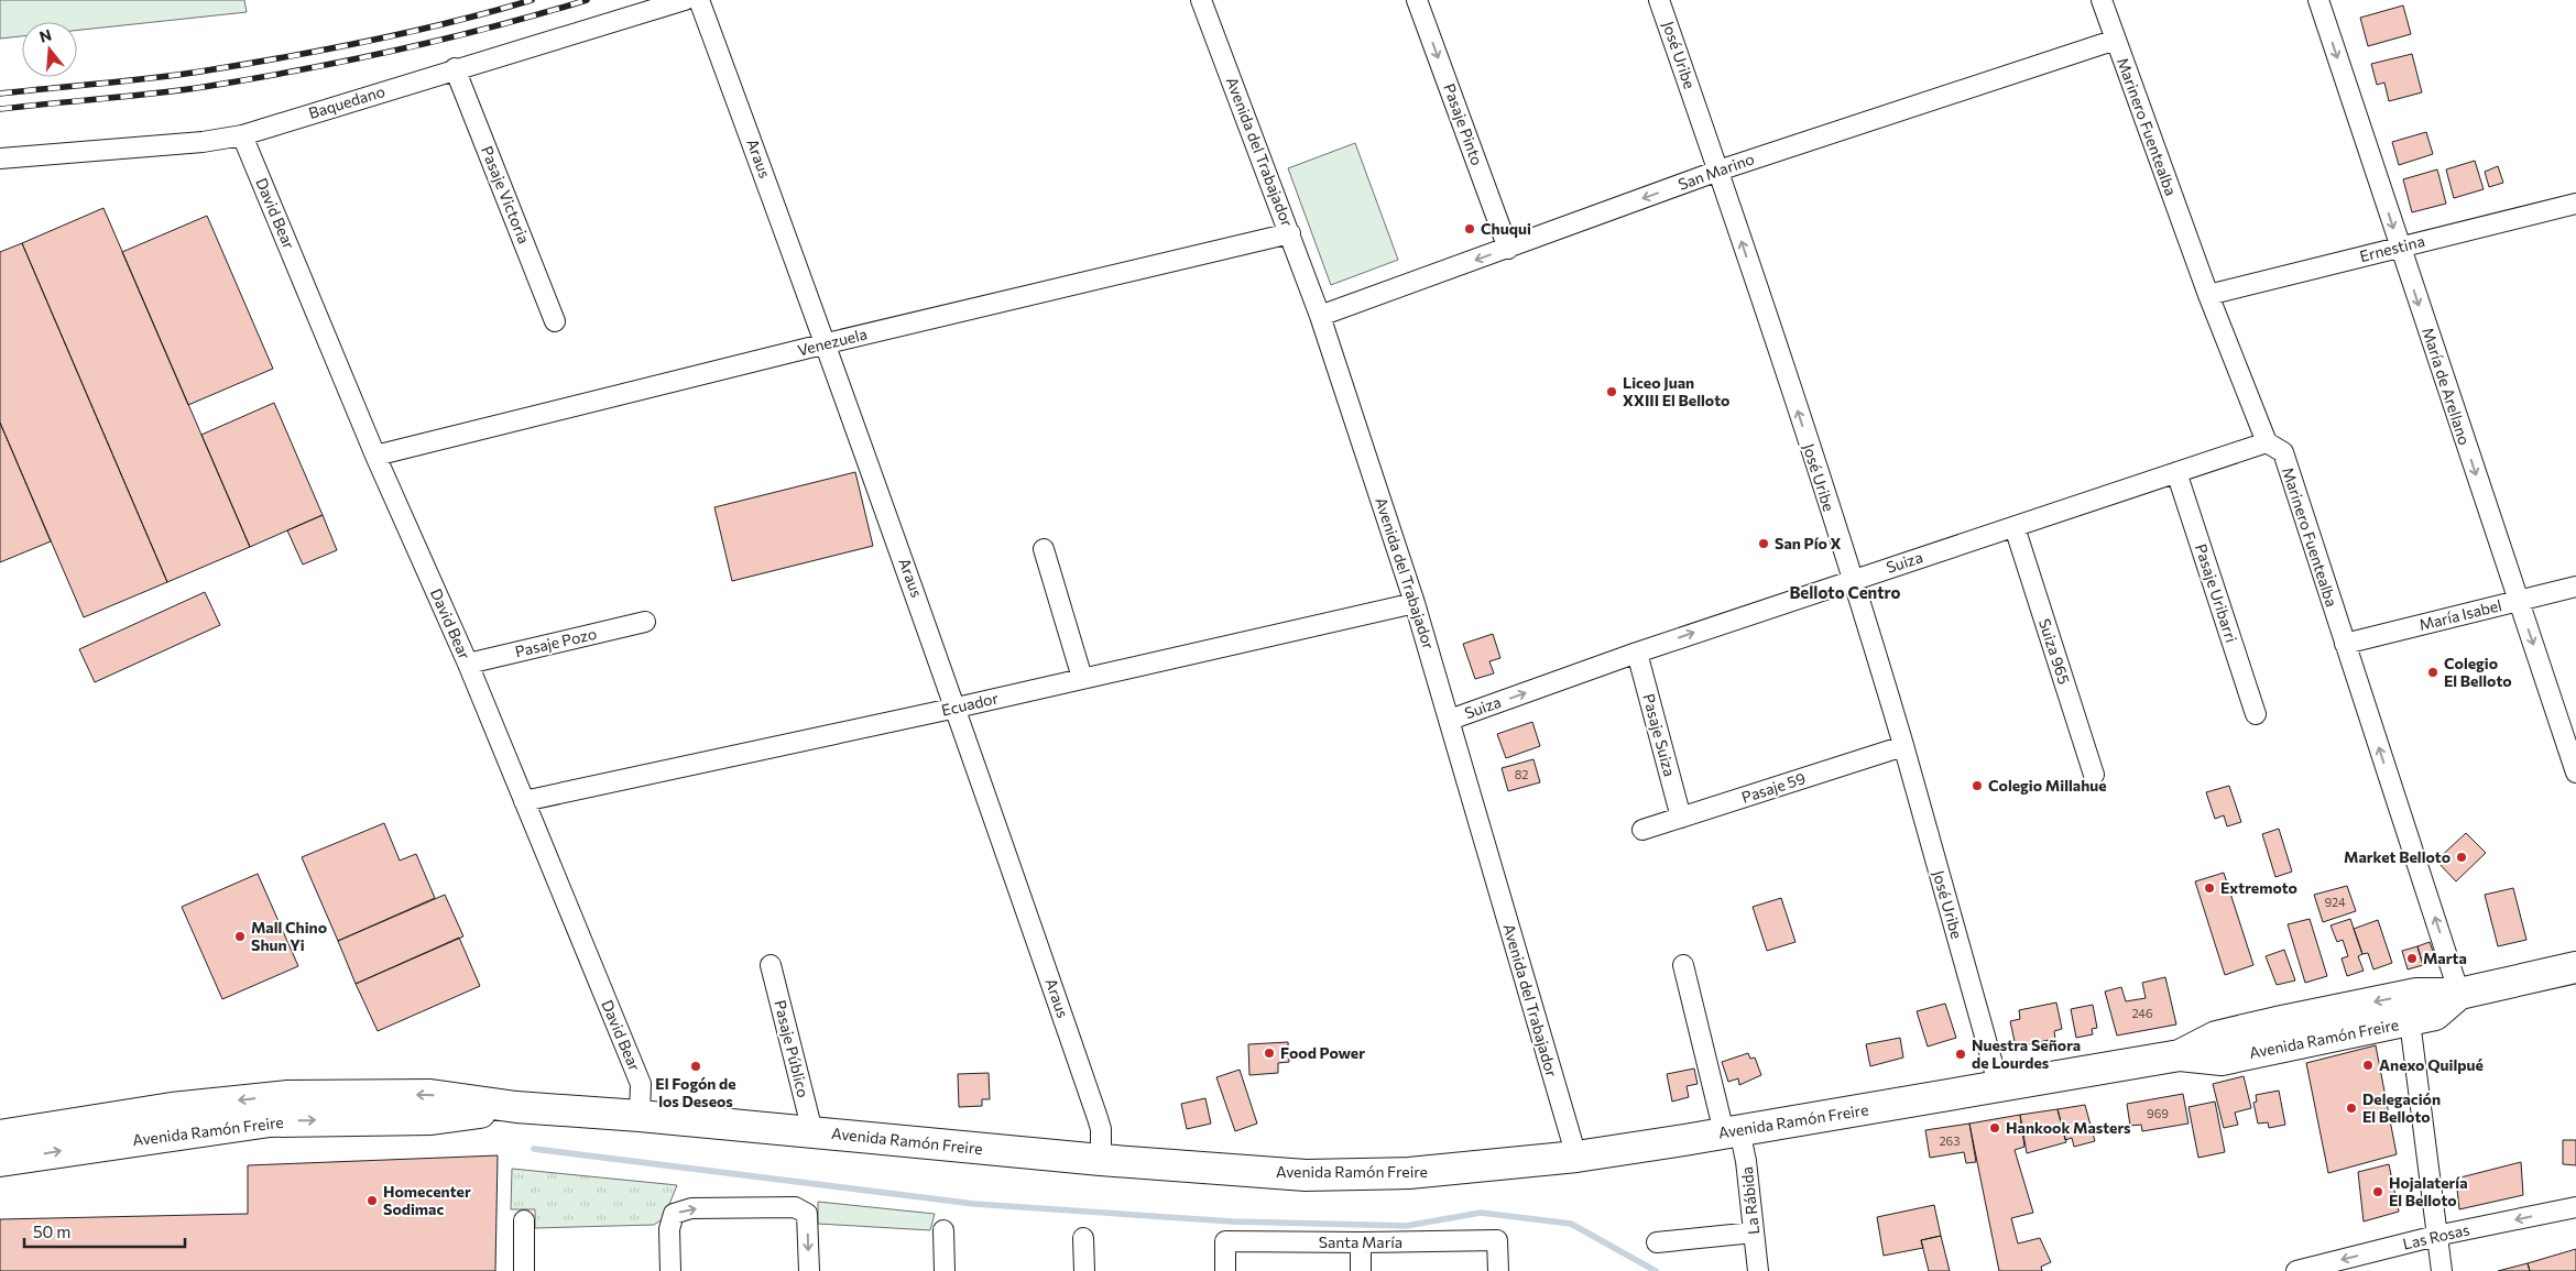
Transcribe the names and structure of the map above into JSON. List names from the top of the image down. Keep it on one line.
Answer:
{"streets":{"main road":["Avenida Ramón Freire"],"street":["José Uribe","Baquedano","Pasaje Pinto","Marinero Fuentealba","Avenida del Trabajador","Araus","San Marino","Pasaje Victoria","David Bear","Ernestina","Venezuela","María de Arellano","Suiza","Pasaje Uribarri","María Isabel","Pasaje Pozo","Suiza 965","Ecuador","Pasaje Suiza","Pasaje 59","Pasaje Público","La Rábida","Las Rosas","Santa María"]},"crossings":[["José Uribe","San Marino"],["José Uribe","Suiza"],["José Uribe","Pasaje 59"],["José Uribe","Avenida Ramón Freire"],["Baquedano","Pasaje Victoria"],["Baquedano","David Bear"],["Pasaje Pinto","San Marino"],["Marinero Fuentealba","San Marino"],["Marinero Fuentealba","Ernestina"],["Marinero Fuentealba","Suiza"],["Marinero Fuentealba","María Isabel"],["Marinero Fuentealba","Avenida Ramón Freire"],["Avenida del Trabajador","San Marino"],["Avenida del Trabajador","Venezuela"],["Avenida del Trabajador","Suiza"],["Avenida del Trabajador","Ecuador"],["Avenida del Trabajador","Avenida Ramón Freire"],["Araus","Venezuela"],["Araus","Ecuador"],["Araus","Avenida Ramón Freire"],["David Bear","Venezuela"],["David Bear","Pasaje Pozo"],["David Bear","Ecuador"],["David Bear","Avenida Ramón Freire"],["Ernestina","María de Arellano"],["María de Arellano","María Isabel"],["Suiza","Pasaje Uribarri"],["Suiza","Suiza 965"],["Suiza","Pasaje Suiza"],["Pasaje Suiza","Pasaje 59"],["Avenida Ramón Freire","Pasaje Público"],["Avenida Ramón Freire","La Rábida"]],"one_way":["José Uribe","Pasaje Pinto","San Marino","María de Arellano","Suiza","Las Rosas"],"districts":["Belloto Centro"],"places":["Chuqui","Liceo Juan XXIII El Belloto","San Pío X","Colegio El Belloto","Colegio Millahue","Market Belloto","Extremoto","Mall Chino Shun Yi","Marta","Food Power","Nuestra Señora de Lourdes","Anexo Quilpué","El Fogón de los Deseos","Delegación El Belloto","Hankook Masters","Hojalatería El Belloto","Homecenter Sodimac"],"house_numbers":["82","924","246","969","263"],"scale_bar":"50 m","north":"top"}
